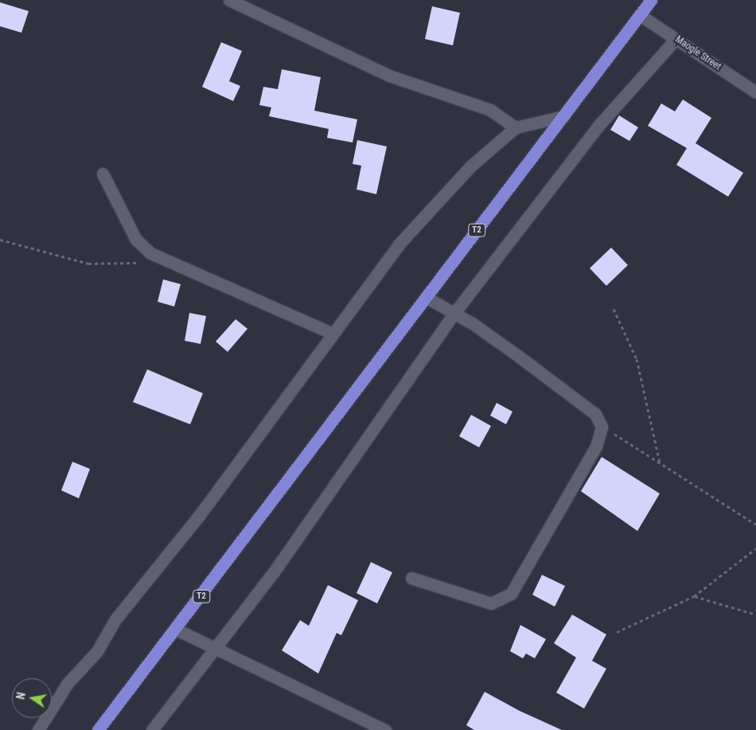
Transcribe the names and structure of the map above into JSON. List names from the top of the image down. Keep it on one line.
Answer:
{"streets":{"highway":["T2"],"street":["Maogle Street"]},"crossings":[["Maogle Street","T2"]],"north":"left"}
